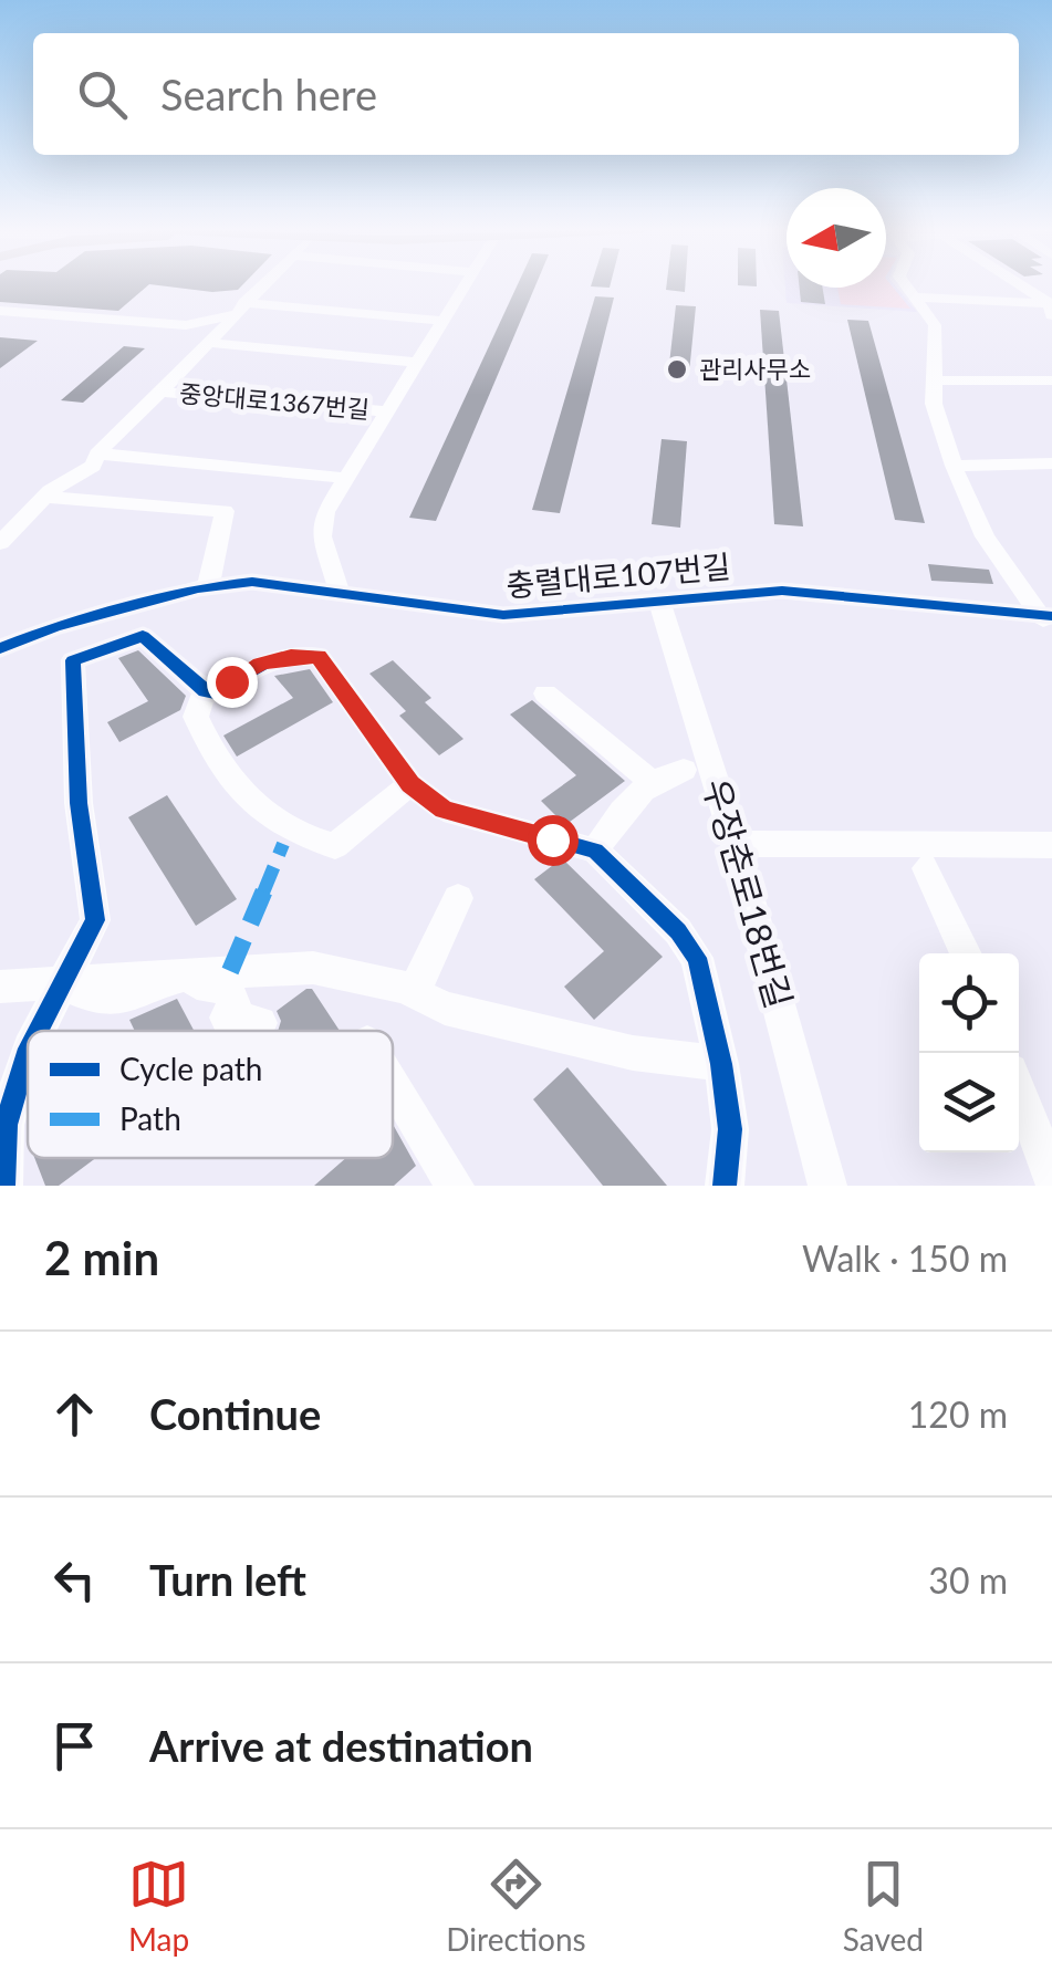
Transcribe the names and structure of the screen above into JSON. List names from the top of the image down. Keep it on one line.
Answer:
{"streets":{"street":["중앙대로1367번길","충렬대로107번길","우장춘로18번길"]},"crossings":[["중앙대로1367번길","충렬대로107번길"],["충렬대로107번길","우장춘로18번길"]],"places":["관리사무소"],"legend":["Cycle path","Path"],"north":"left","page":{"search":"Search here","heading":["2 min","Walk · 150 m"],"list":[["Continue","120 m"],["Turn left","30 m"],"Arrive at destination"],"nav":["Map","Directions","Saved"]}}
